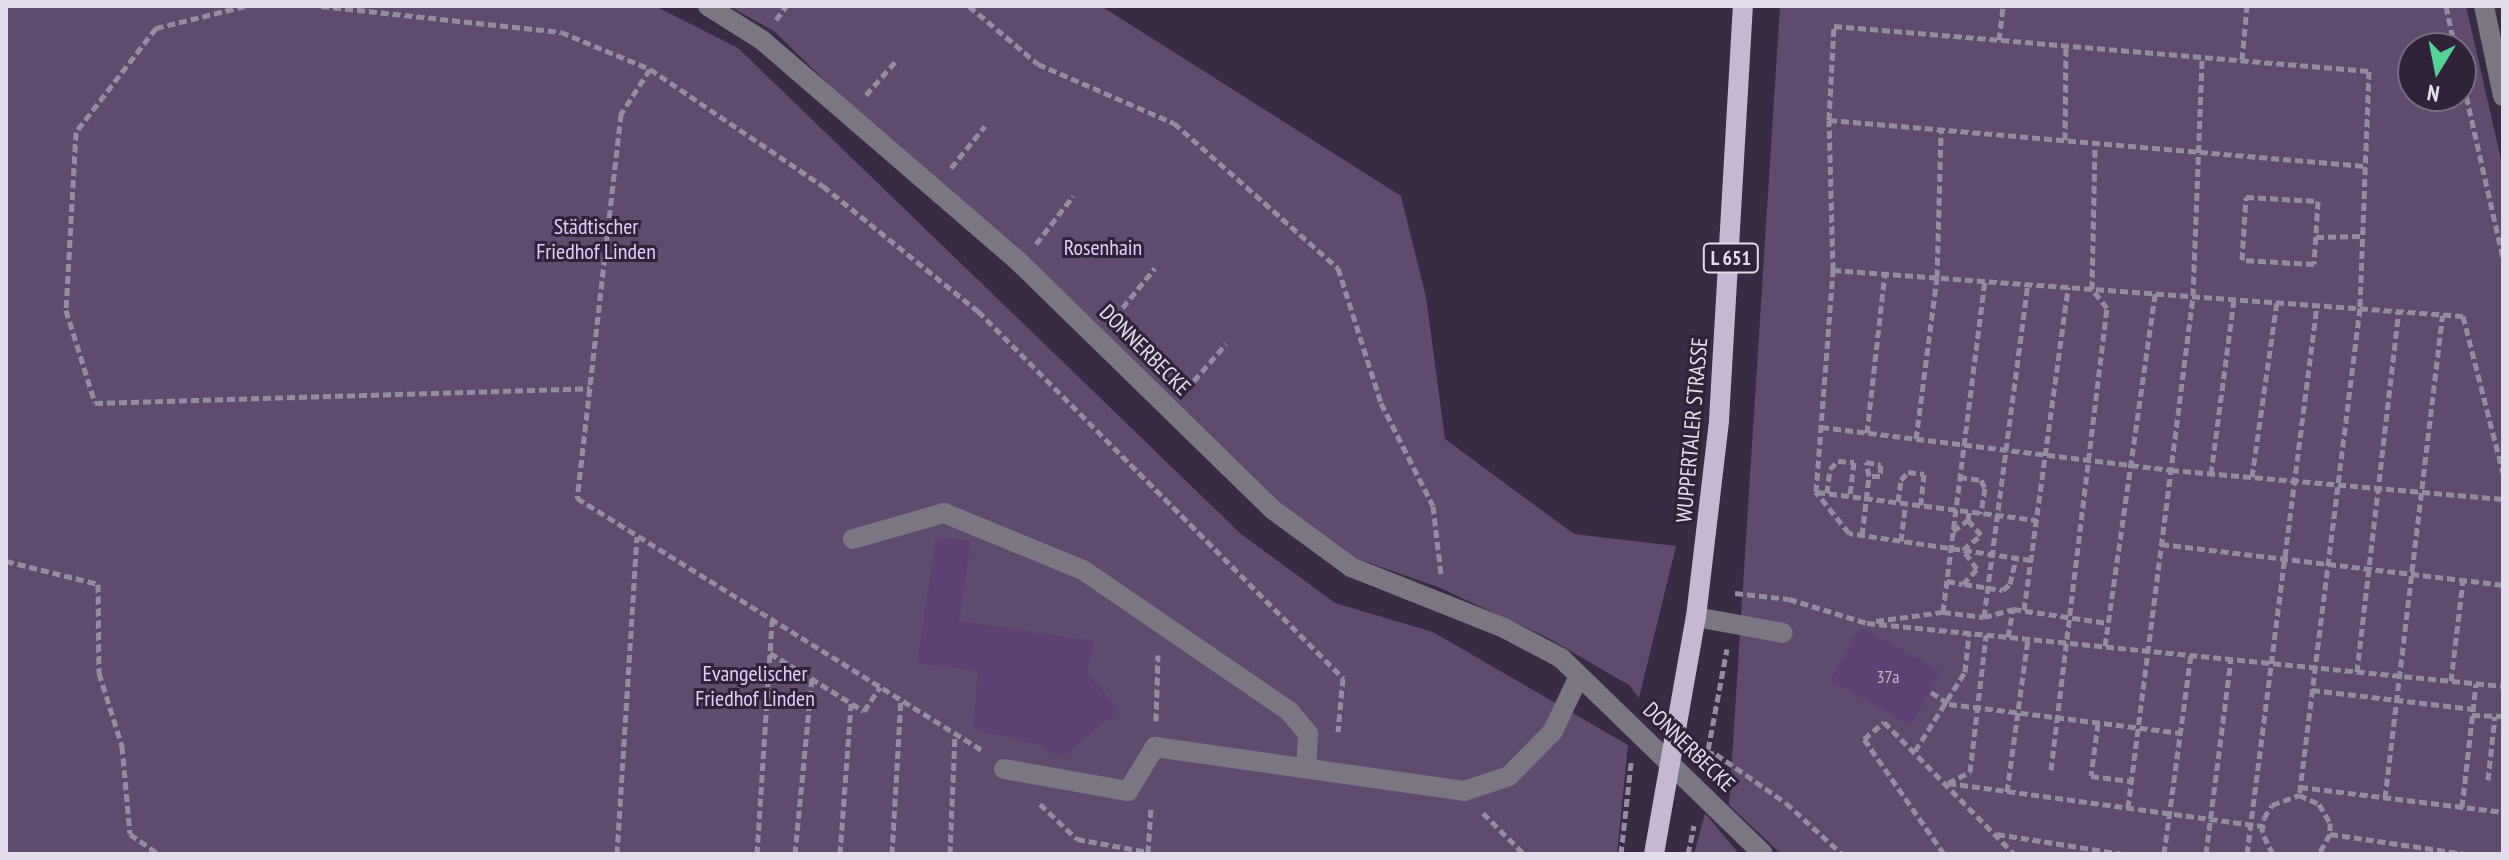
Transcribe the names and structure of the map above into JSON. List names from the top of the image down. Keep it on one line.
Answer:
{"streets":{"main road":["L 651","WUPPERTALER STRASSE"],"street":["DONNERBECKE"]},"parks":["Städtischer Friedhof Linden","Rosenhain","Evangelischer Friedhof Linden"],"house_numbers":["37a"],"north":"bottom"}
